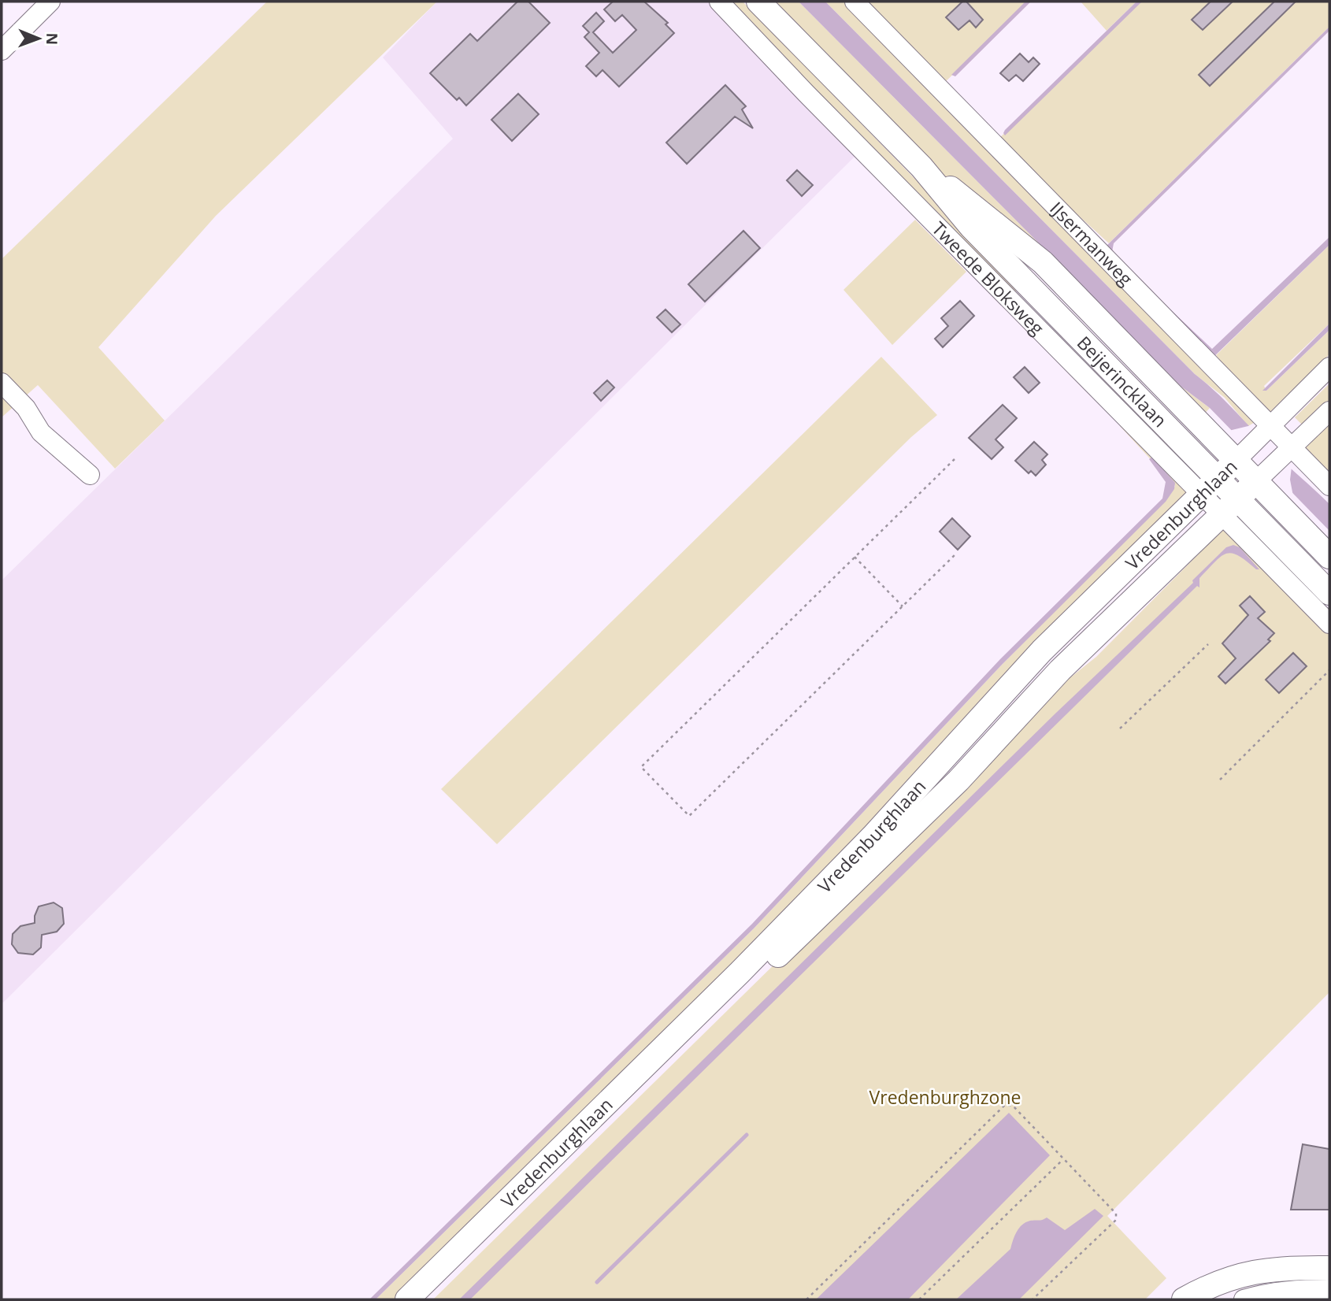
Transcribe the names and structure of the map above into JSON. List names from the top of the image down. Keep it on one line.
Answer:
{"streets":{"main road":["Beijerincklaan","Vredenburghlaan"],"street":["IJsermanweg","Tweede Bloksweg"]},"crossings":[["IJsermanweg","Vredenburghlaan"],["Tweede Bloksweg","Beijerincklaan"],["Tweede Bloksweg","Vredenburghlaan"],["Beijerincklaan","Vredenburghlaan"]],"parks":["Vredenburghzone"],"north":"right"}
